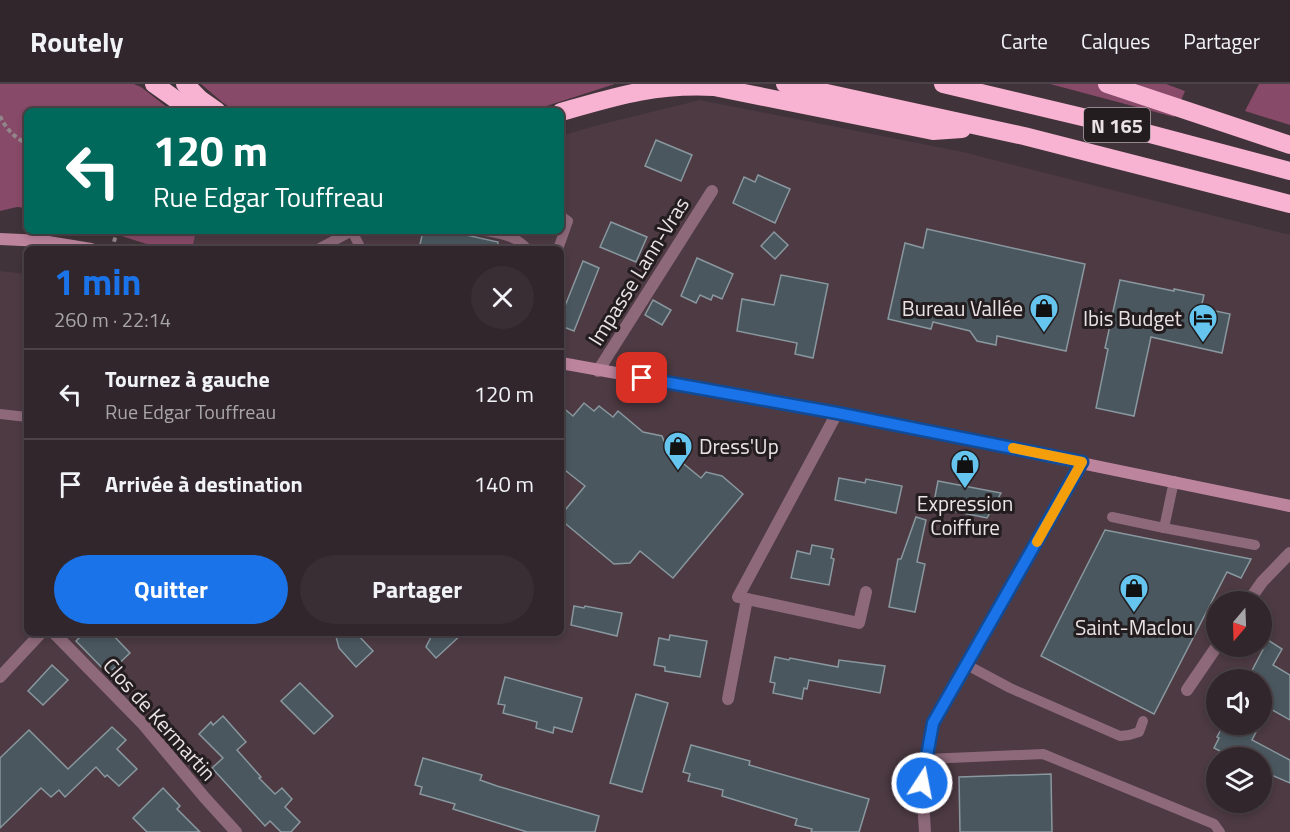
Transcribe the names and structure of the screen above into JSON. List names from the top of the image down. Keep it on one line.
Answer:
{"streets":{"highway":["N 165"],"street":["Impasse Lann-Vras","Clos de Kermartin"]},"places":{"shop":["Bureau Vallée","Dress'Up","Expression Coiffure","Saint-Maclou"],"hotel":["Ibis Budget"]},"north":"bottom","page":{"header":"Routely","nav":["Carte","Calques","Partager"],"turn":["120 m","Rue Edgar Touffreau"],"heading":["1 min","260 m · 22:14"],"list":[{"name":"Tournez à gauche","note":"Rue Edgar Touffreau","value":"120 m"},{"name":"Arrivée à destination","value":"140 m"}],"buttons":["Quitter","Partager"]}}
